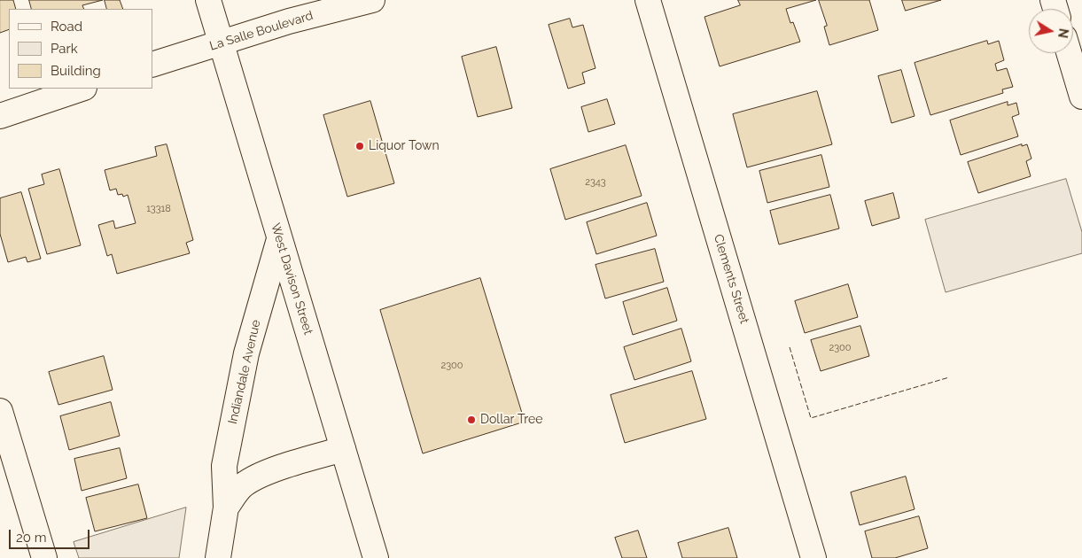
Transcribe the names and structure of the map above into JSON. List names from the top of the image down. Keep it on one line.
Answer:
{"streets":{"main road":["La Salle Boulevard","West Davison Street","Clements Street","Indiandale Avenue"]},"crossings":[["La Salle Boulevard","West Davison Street"],["West Davison Street","Indiandale Avenue"]],"places":["Liquor Town","Dollar Tree"],"house_numbers":["2343","13318","2300","2300"],"legend":["Road","Park","Building"],"scale_bar":"20 m","north":"right"}
